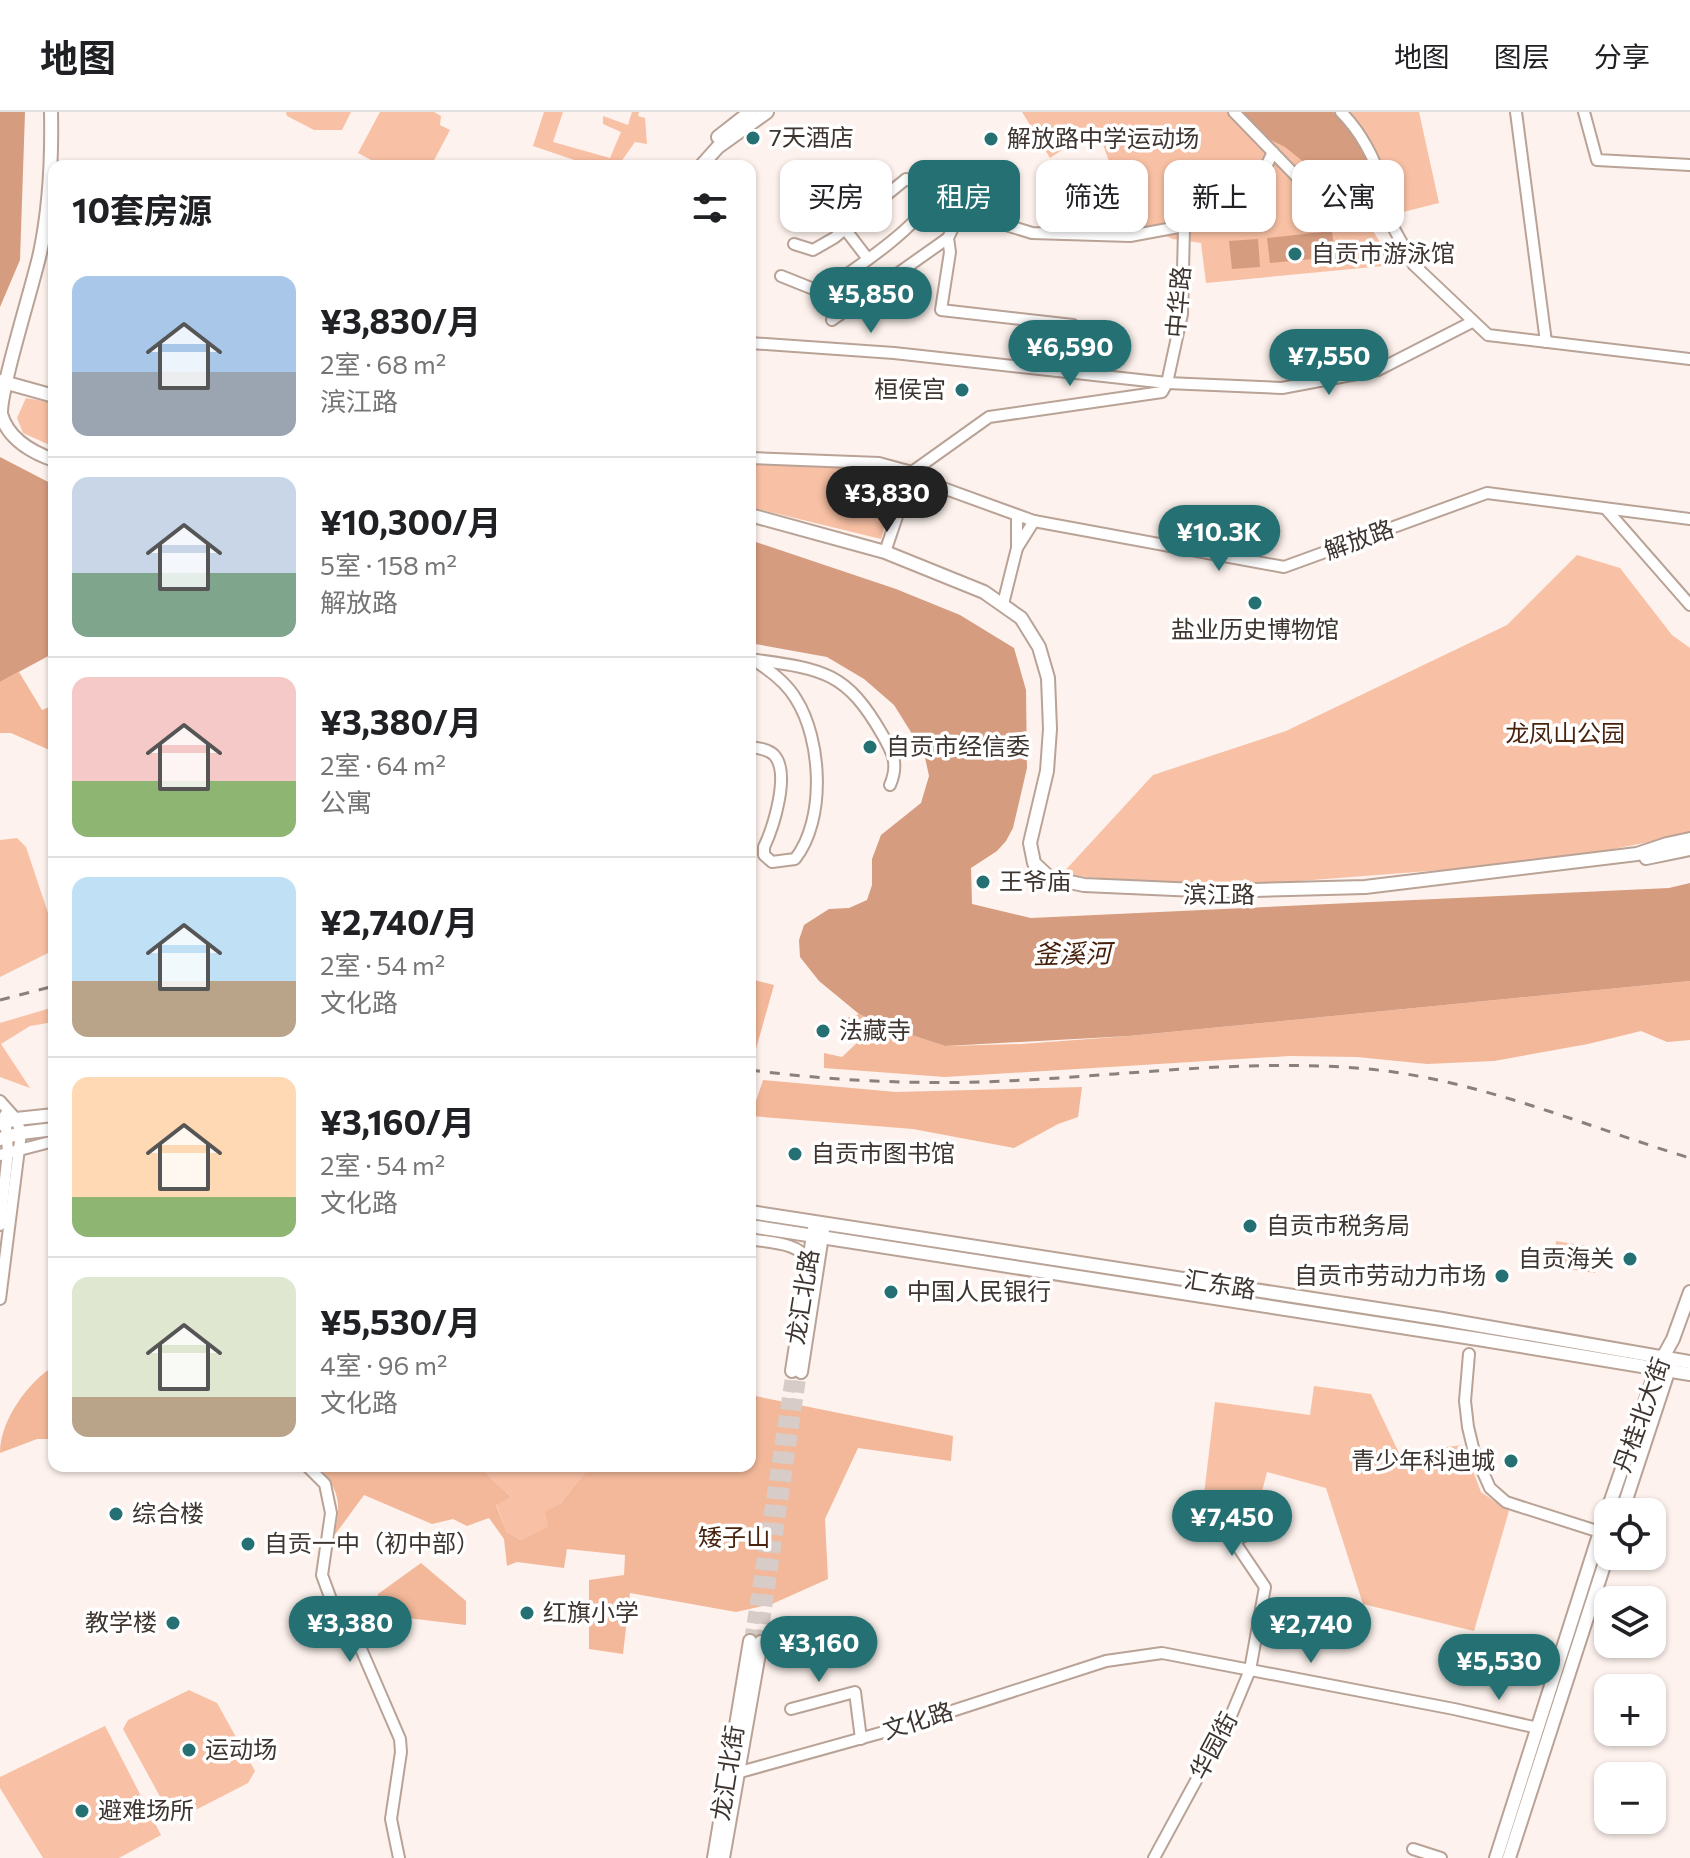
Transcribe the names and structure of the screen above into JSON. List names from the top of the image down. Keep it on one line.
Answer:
{"streets":{"main road":["滨江路","汇东路","龙汇北路","丹桂北大街","龙汇北街"],"street":["中华路","解放路","文化路","华园街"]},"crossings":[["汇东路","龙汇北路"],["汇东路","丹桂北大街"],["文化路","华园街"],["文化路","龙汇北街"]],"water":["釜溪河"],"parks":["龙凤山公园","矮子山"],"places":["7天酒店","解放路中学运动场","自贡市游泳馆","桓侯宫","盐业历史博物馆","自贡市经信委","王爷庙","法藏寺","自贡市图书馆","自贡市税务局","自贡海关","自贡市劳动力市场","中国人民银行","青少年科迪城","综合楼","自贡一中（初中部）","红旗小学","教学楼","运动场","避难场所"],"page":{"header":"地图","nav":["地图","图层","分享"],"chip":["买房","租房","筛选","新上","公寓"],"heading":"10套房源","list":[{"name":"¥3,830/月","note":"2室 · 68 m² · 滨江路"},{"name":"¥10,300/月","note":"5室 · 158 m² · 解放路"},{"name":"¥3,380/月","note":"2室 · 64 m² · 公寓"},{"name":"¥2,740/月","note":"2室 · 54 m² · 文化路"},{"name":"¥3,160/月","note":"2室 · 54 m² · 文化路"},{"name":"¥5,530/月","note":"4室 · 96 m² · 文化路"}],"price":["¥5,850","¥6,590","¥7,550","¥3,830","¥10.3K","¥7,450","¥3,380","¥2,740","¥3,160","¥5,530"],"map_buttons":["+","−"]}}
